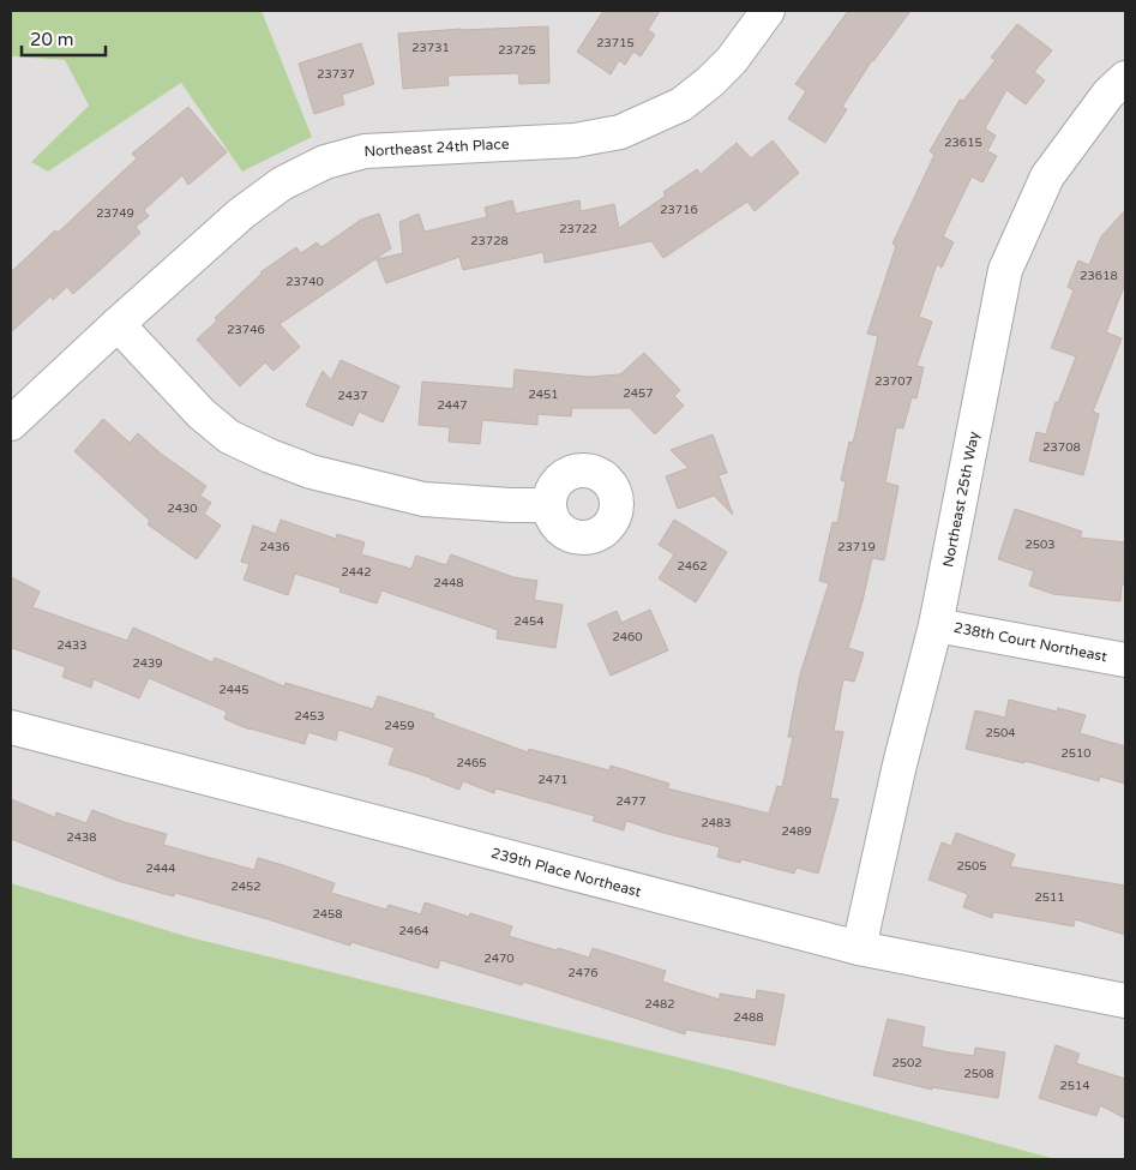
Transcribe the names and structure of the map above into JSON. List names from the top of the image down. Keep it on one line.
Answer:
{"streets":{"street":["Northeast 24th Place","Northeast 25th Way","238th Court Northeast","239th Place Northeast"]},"crossings":[["Northeast 25th Way","238th Court Northeast"],["Northeast 25th Way","239th Place Northeast"]],"house_numbers":["23715","23731","23725","23737","23615","23716","23749","23722","23728","23618","23740","23746","23707","2457","2451","2437","2447","23708","2430","2503","2436","23719","2462","2442","2448","2454","2460","2433","2439","2445","2453","2459","2504","2510","2465","2471","2477","2483","2489","2438","2505","2444","2452","2511","2458","2464","2470","2476","2482","2488","2502","2508","2514"],"scale_bar":"20 m"}
